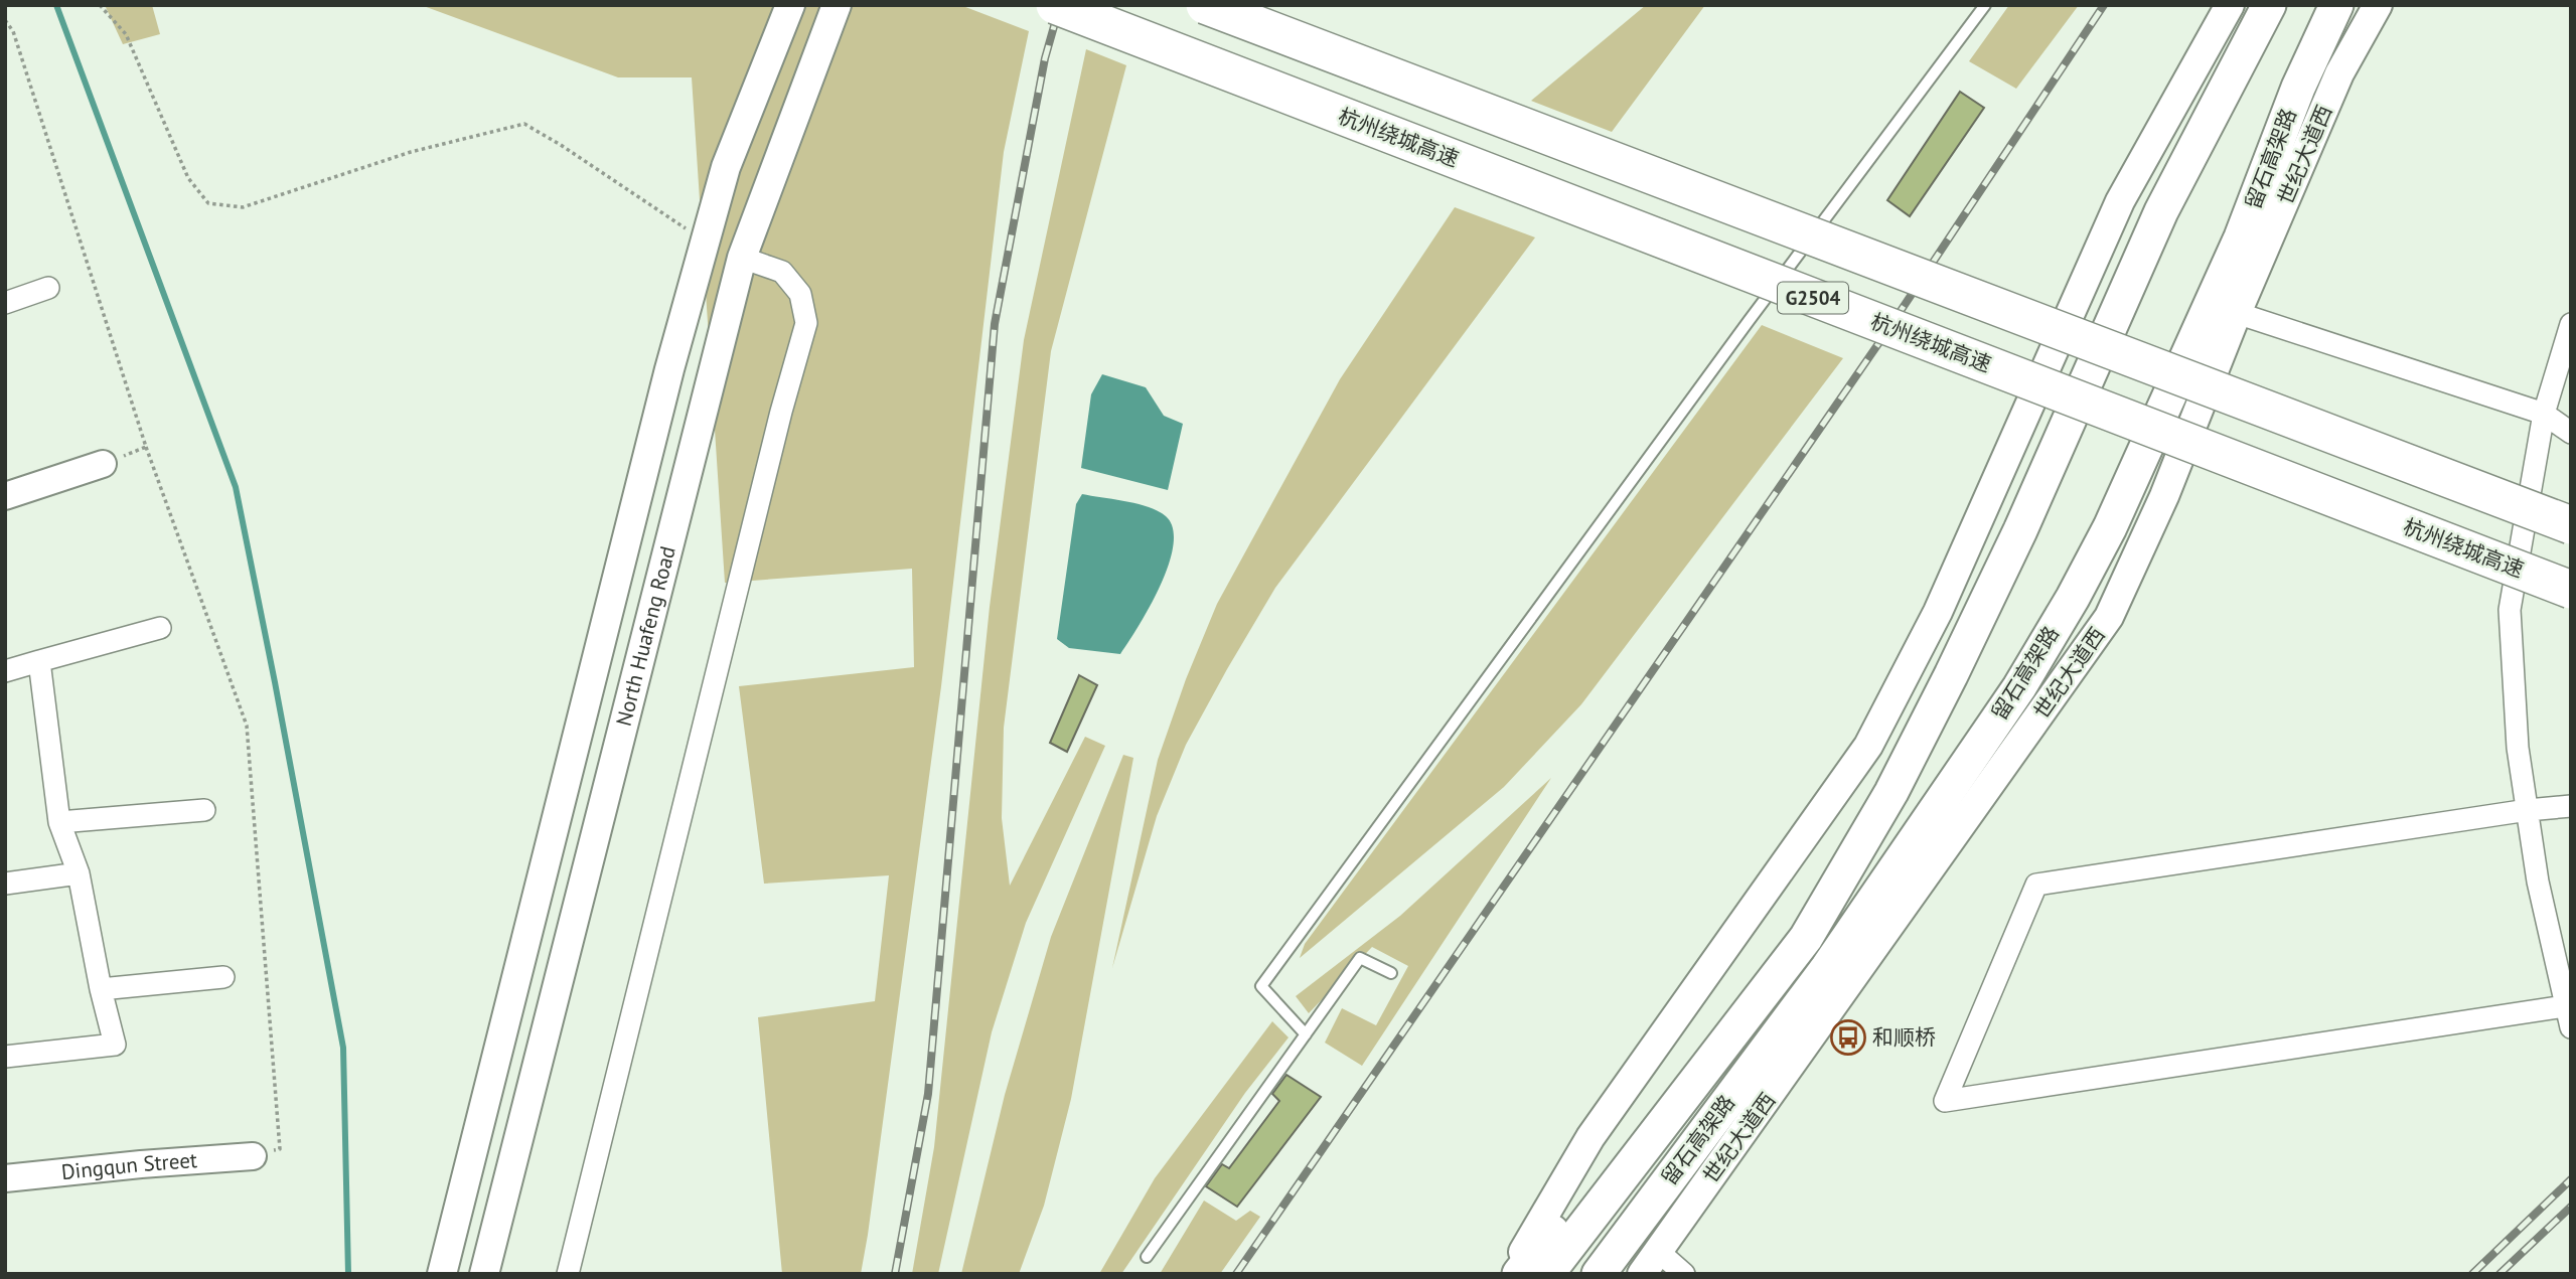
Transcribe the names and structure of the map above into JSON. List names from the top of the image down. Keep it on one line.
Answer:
{"streets":{"highway":["杭州绕城高速","留石高架路","G2504"],"main road":["世纪大道西","North Huafeng Road"],"street":["Dingqun Street"]},"places":{"bus stop":["和顺桥"]}}
